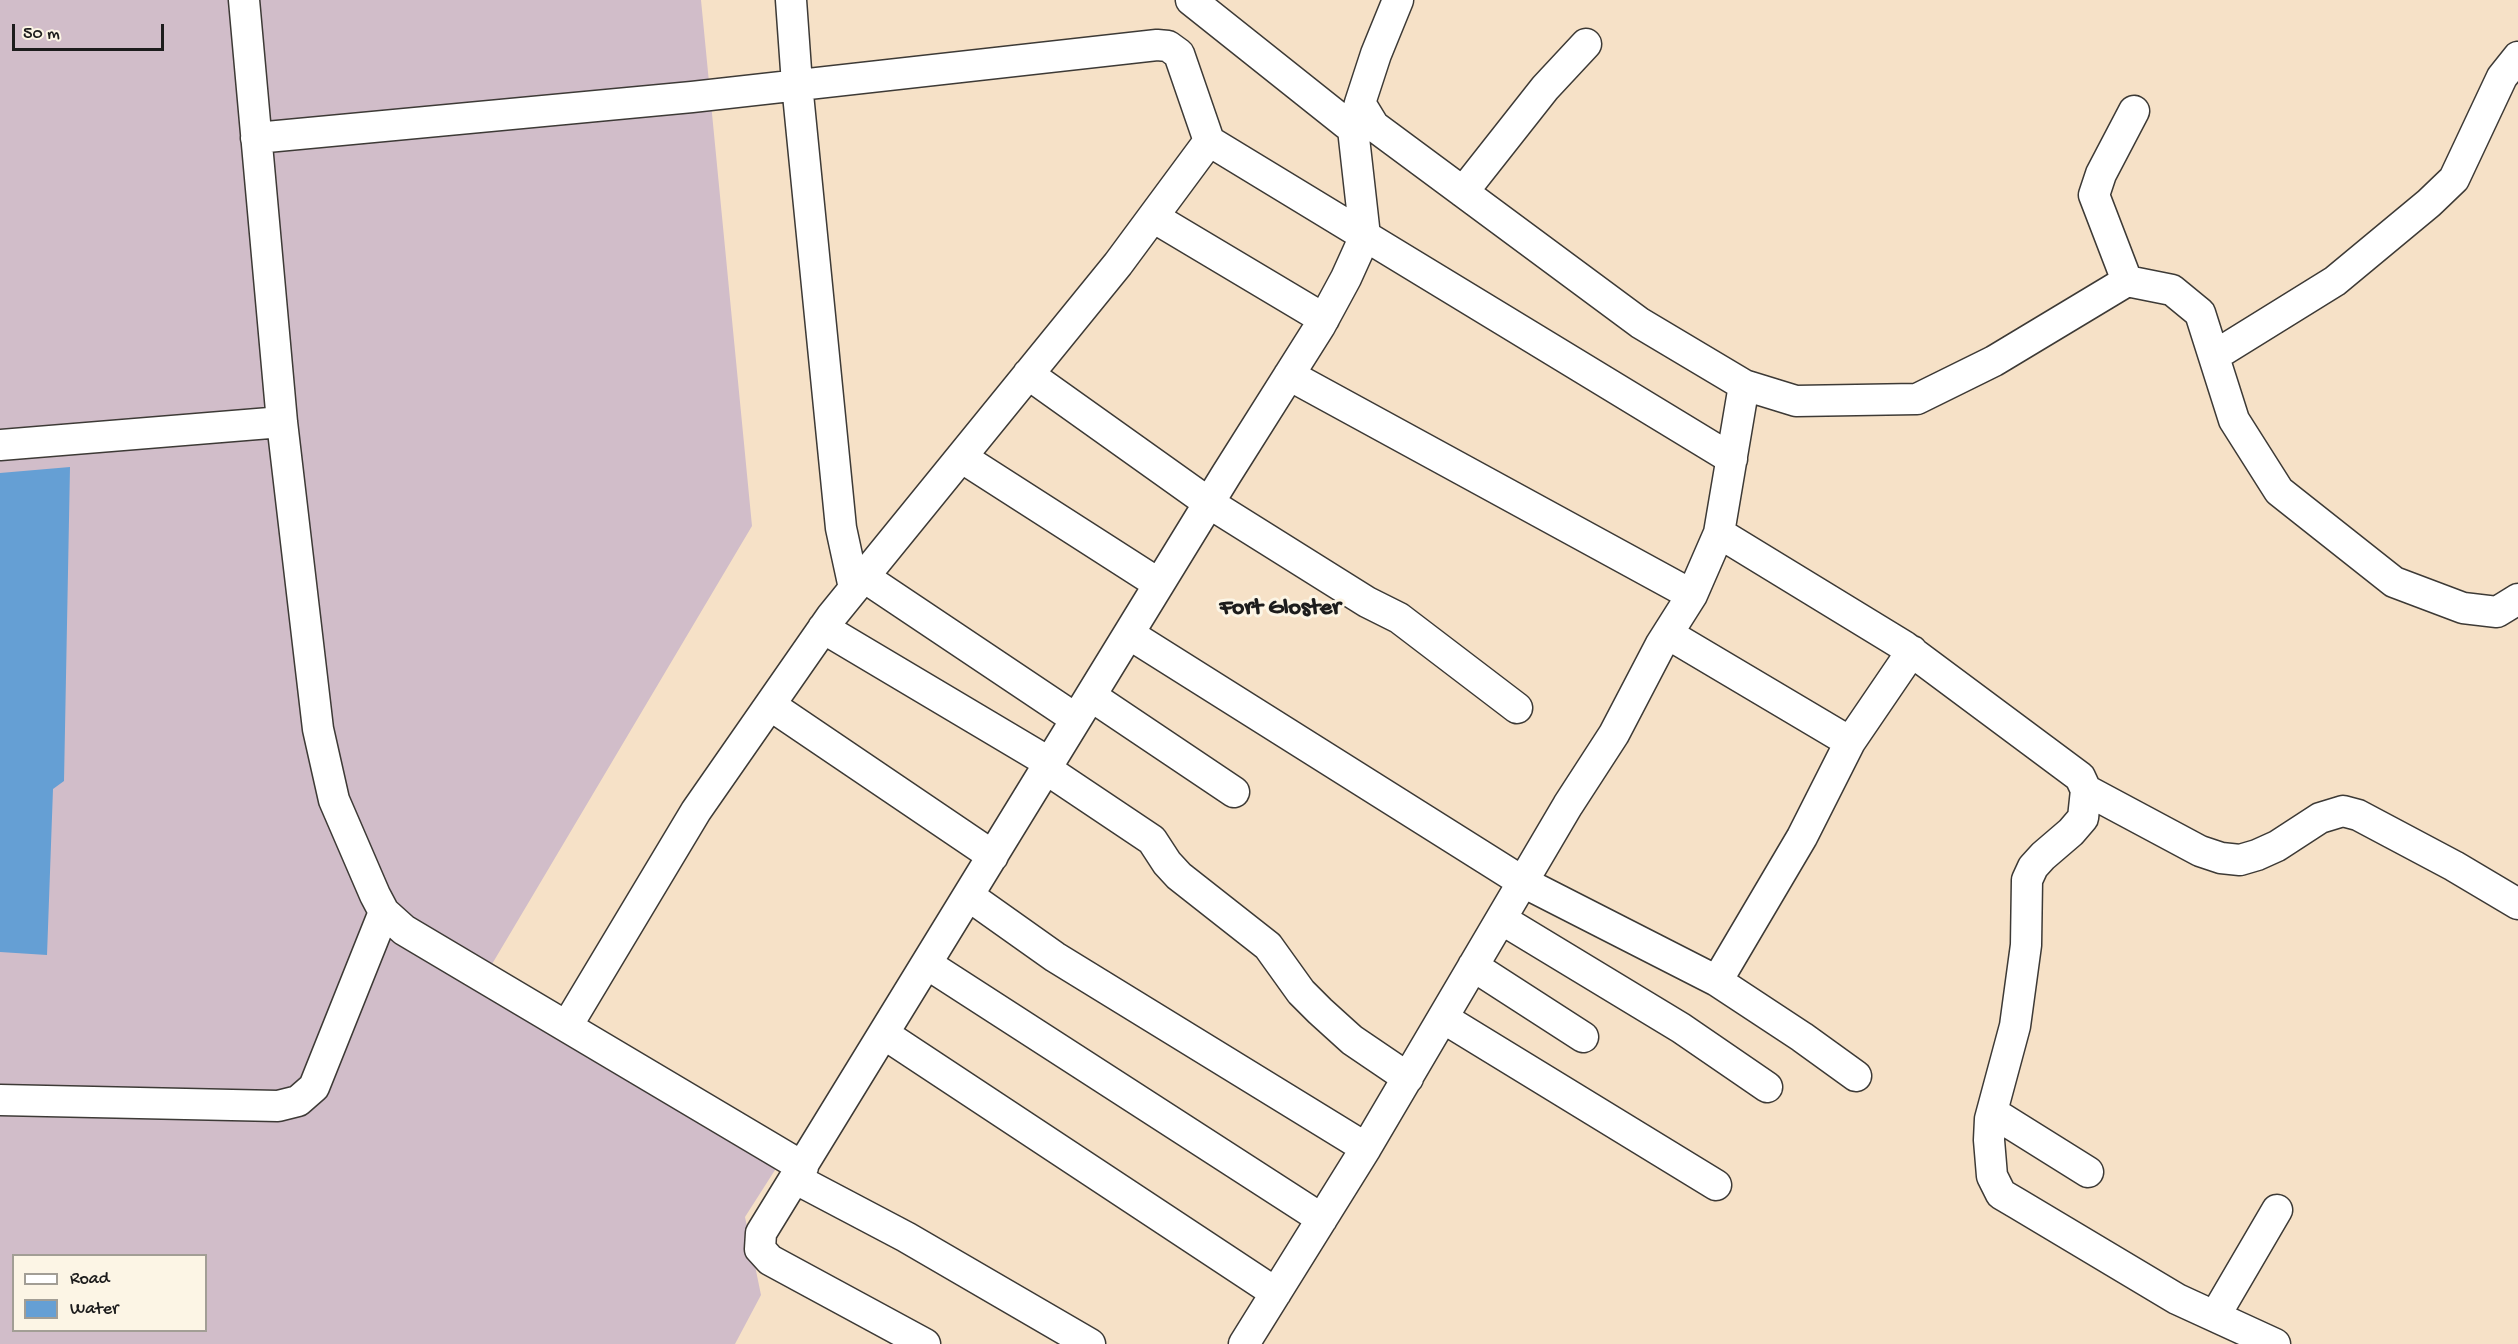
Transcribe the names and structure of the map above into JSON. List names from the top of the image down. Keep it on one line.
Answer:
{"districts":["Fort Gloster"],"legend":["Road","Water"],"scale_bar":"50 m"}
